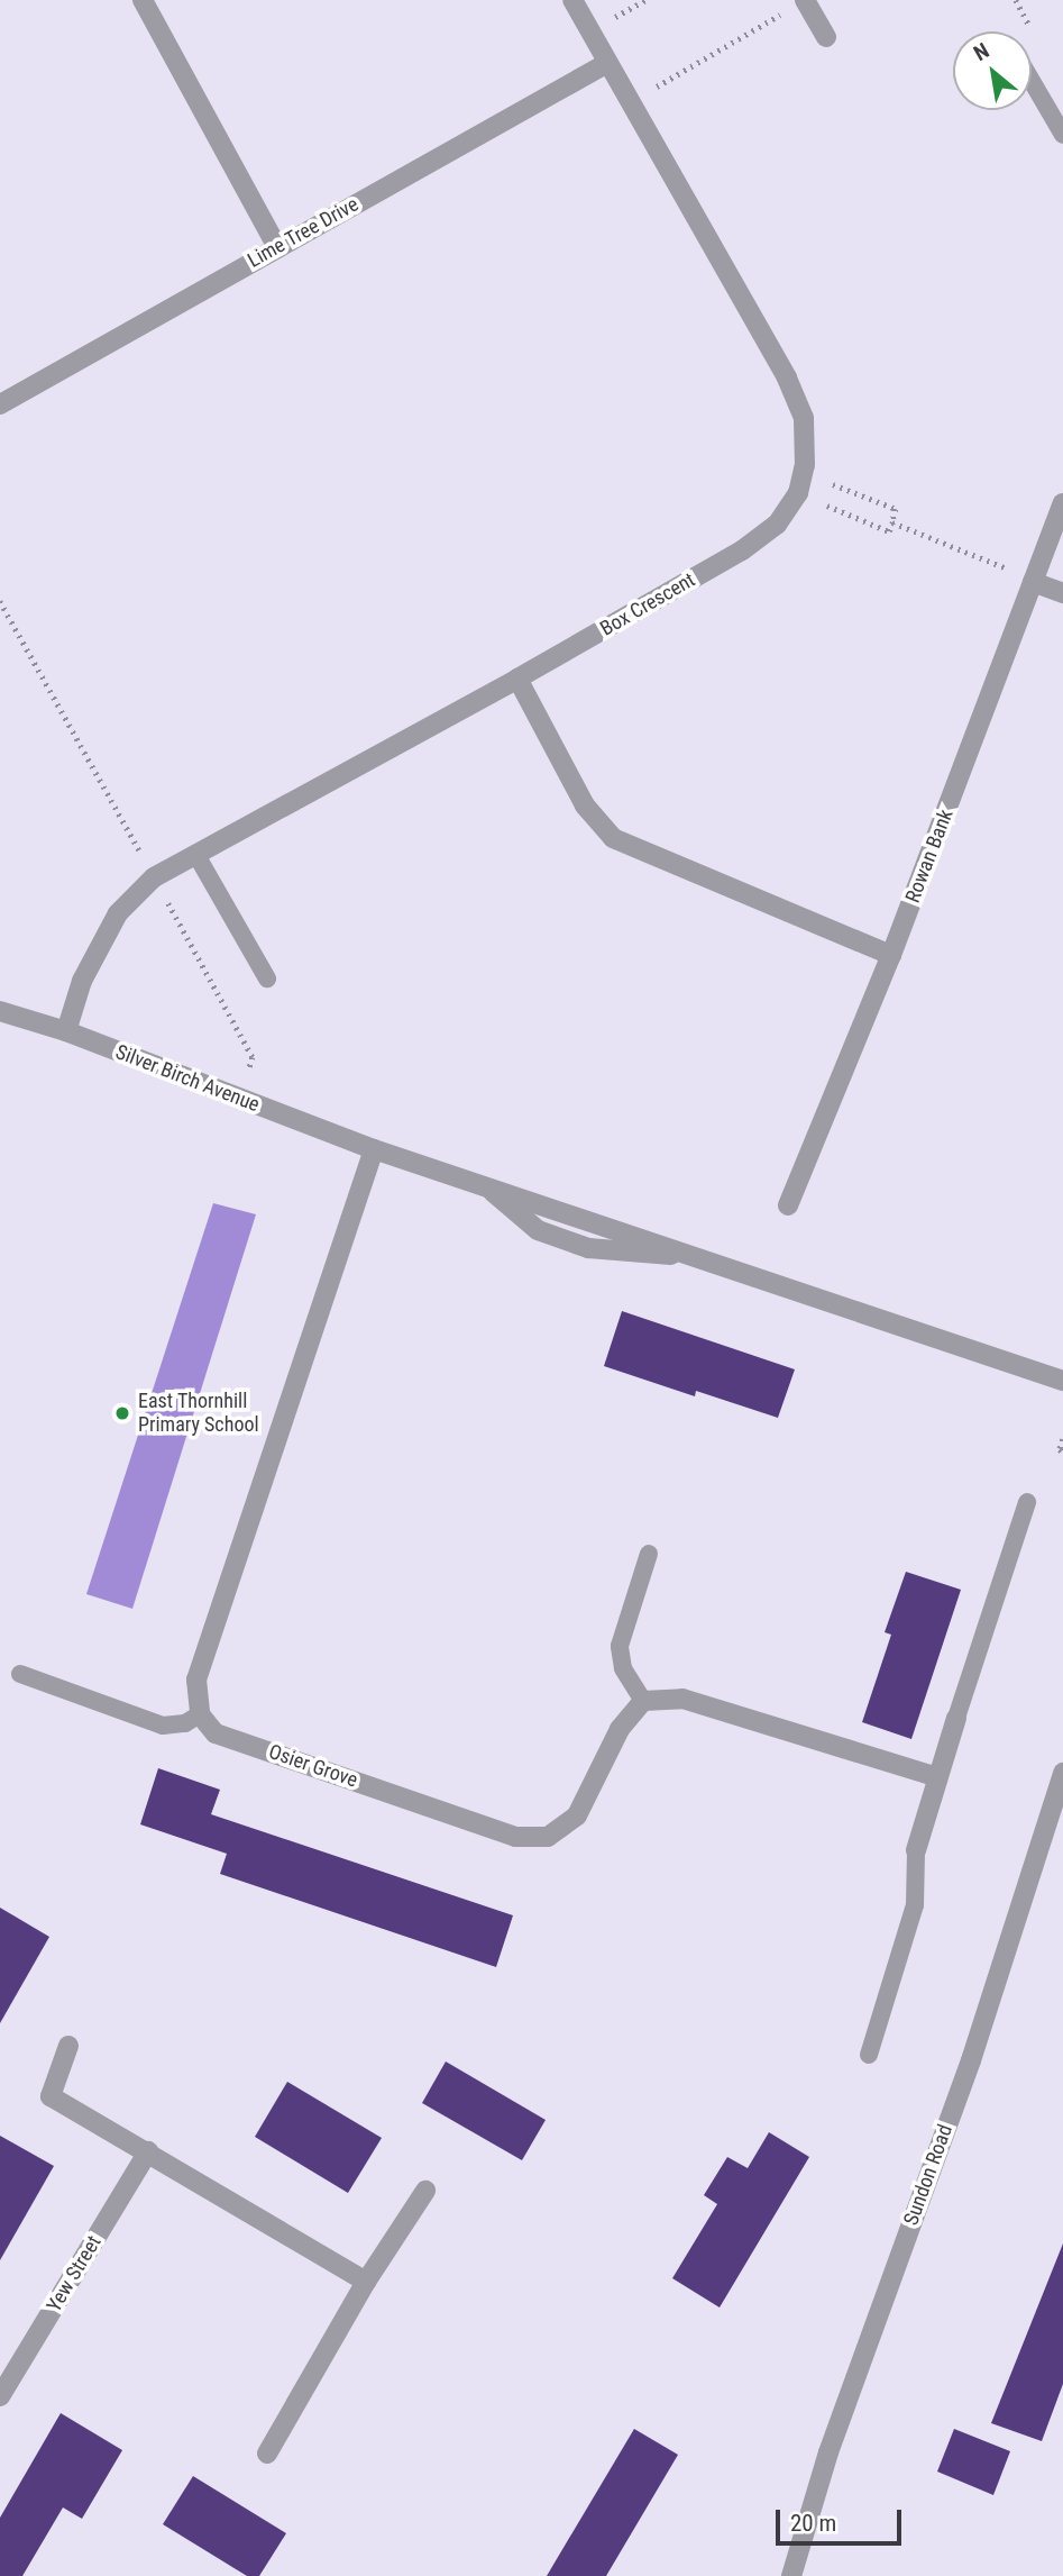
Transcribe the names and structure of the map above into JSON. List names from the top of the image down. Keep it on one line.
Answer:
{"streets":{"street":["Lime Tree Drive","Box Crescent","Rowan Bank","Silver Birch Avenue","Osier Grove","Sundon Road","Yew Street"]},"crossings":[["Lime Tree Drive","Box Crescent"],["Box Crescent","Silver Birch Avenue"]],"places":["East Thornhill Primary School"],"scale_bar":"20 m","north":"top left"}
